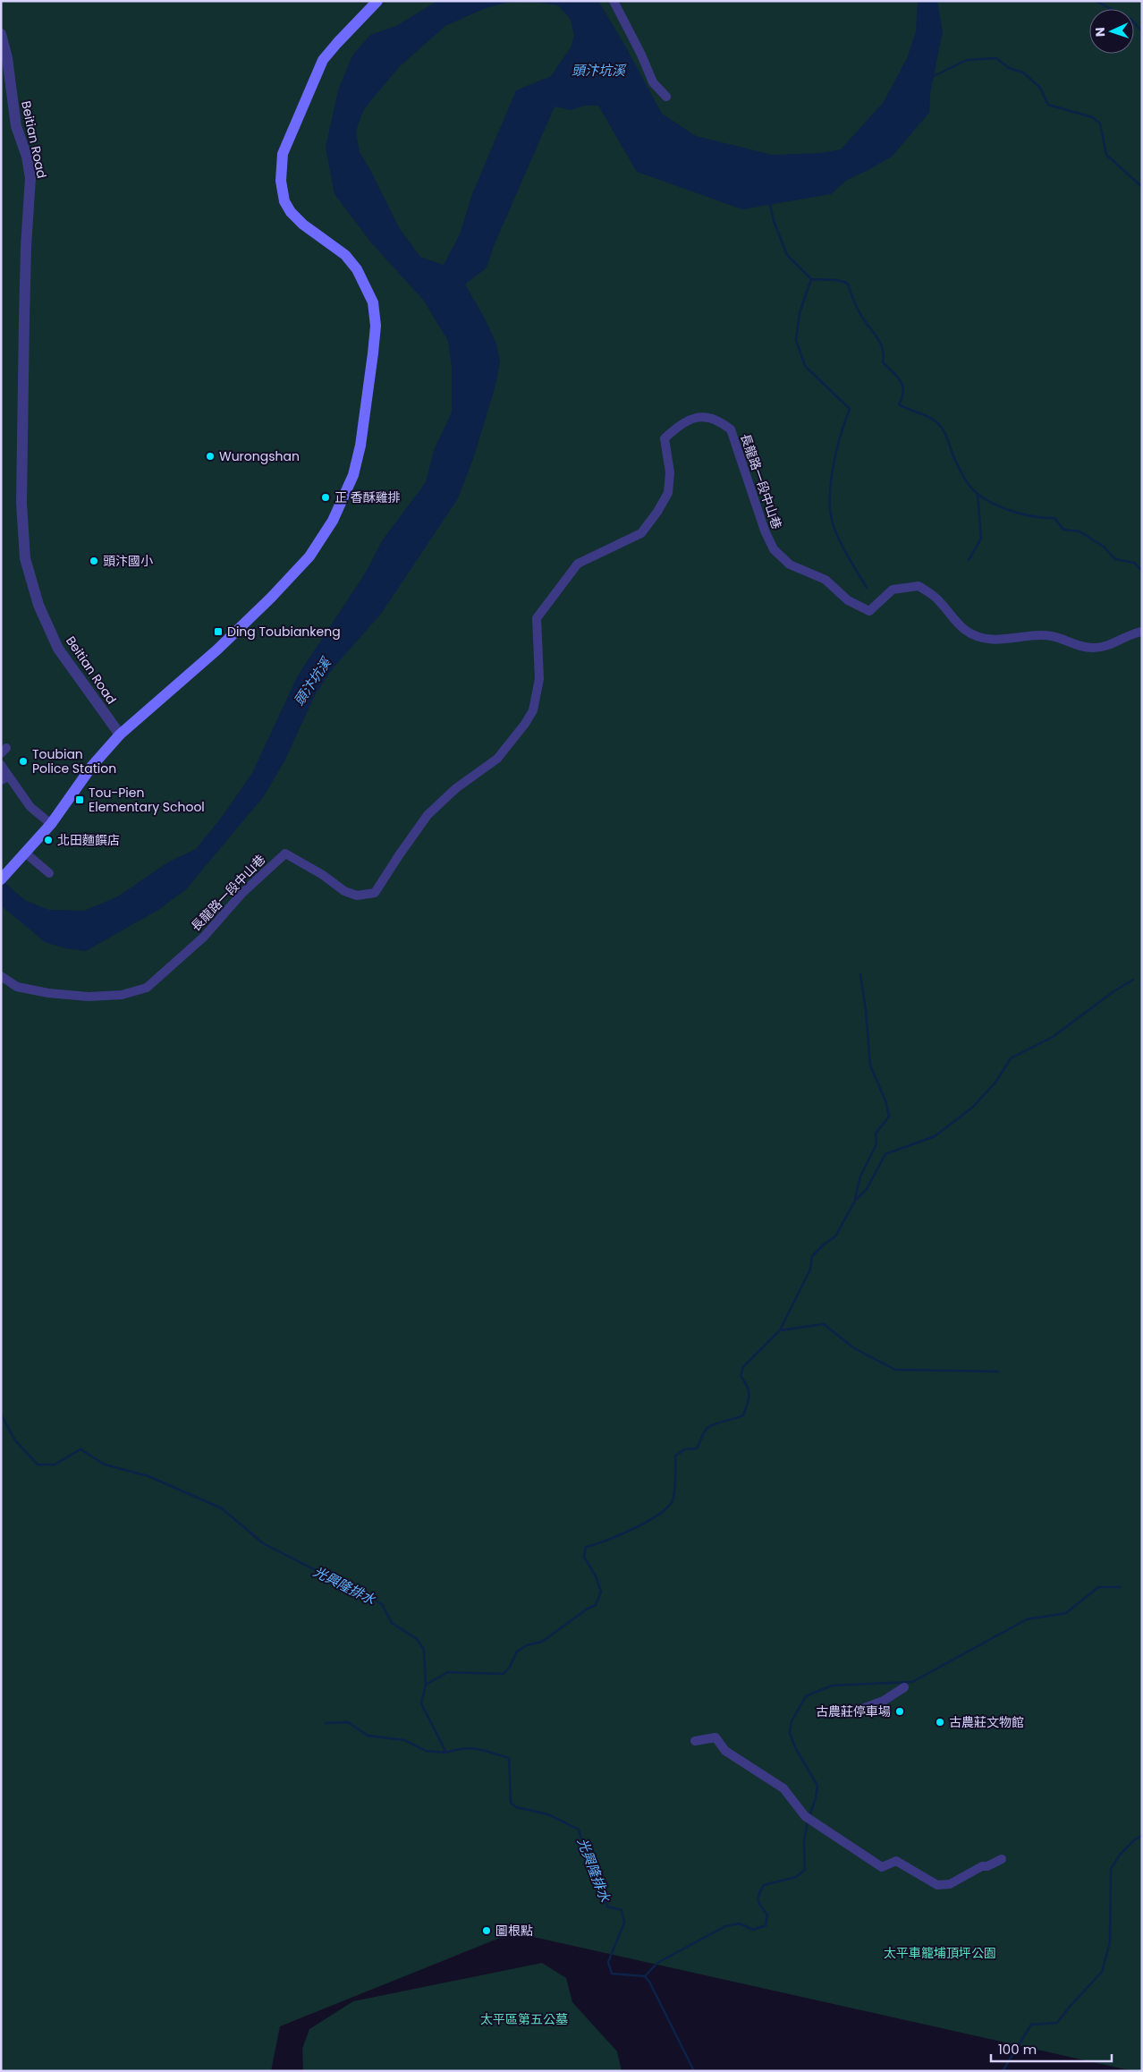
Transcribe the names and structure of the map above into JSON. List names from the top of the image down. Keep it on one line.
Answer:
{"streets":{"street":["Beitian Road","長龍路一段中山巷"]},"water":["頭汴坑溪","光興隆排水"],"parks":["太平車籠埔頂坪公園","太平區第五公墓"],"places":{"other":["Wurongshan","正 香酥雞排","頭汴國小","Toubian Police Station","北田麵饌店","古農莊停車場","古農莊文物館","圖根點"],"transit":["Ding Toubiankeng","Tou-Pien Elementary School"]},"scale_bar":"100 m","north":"left"}
